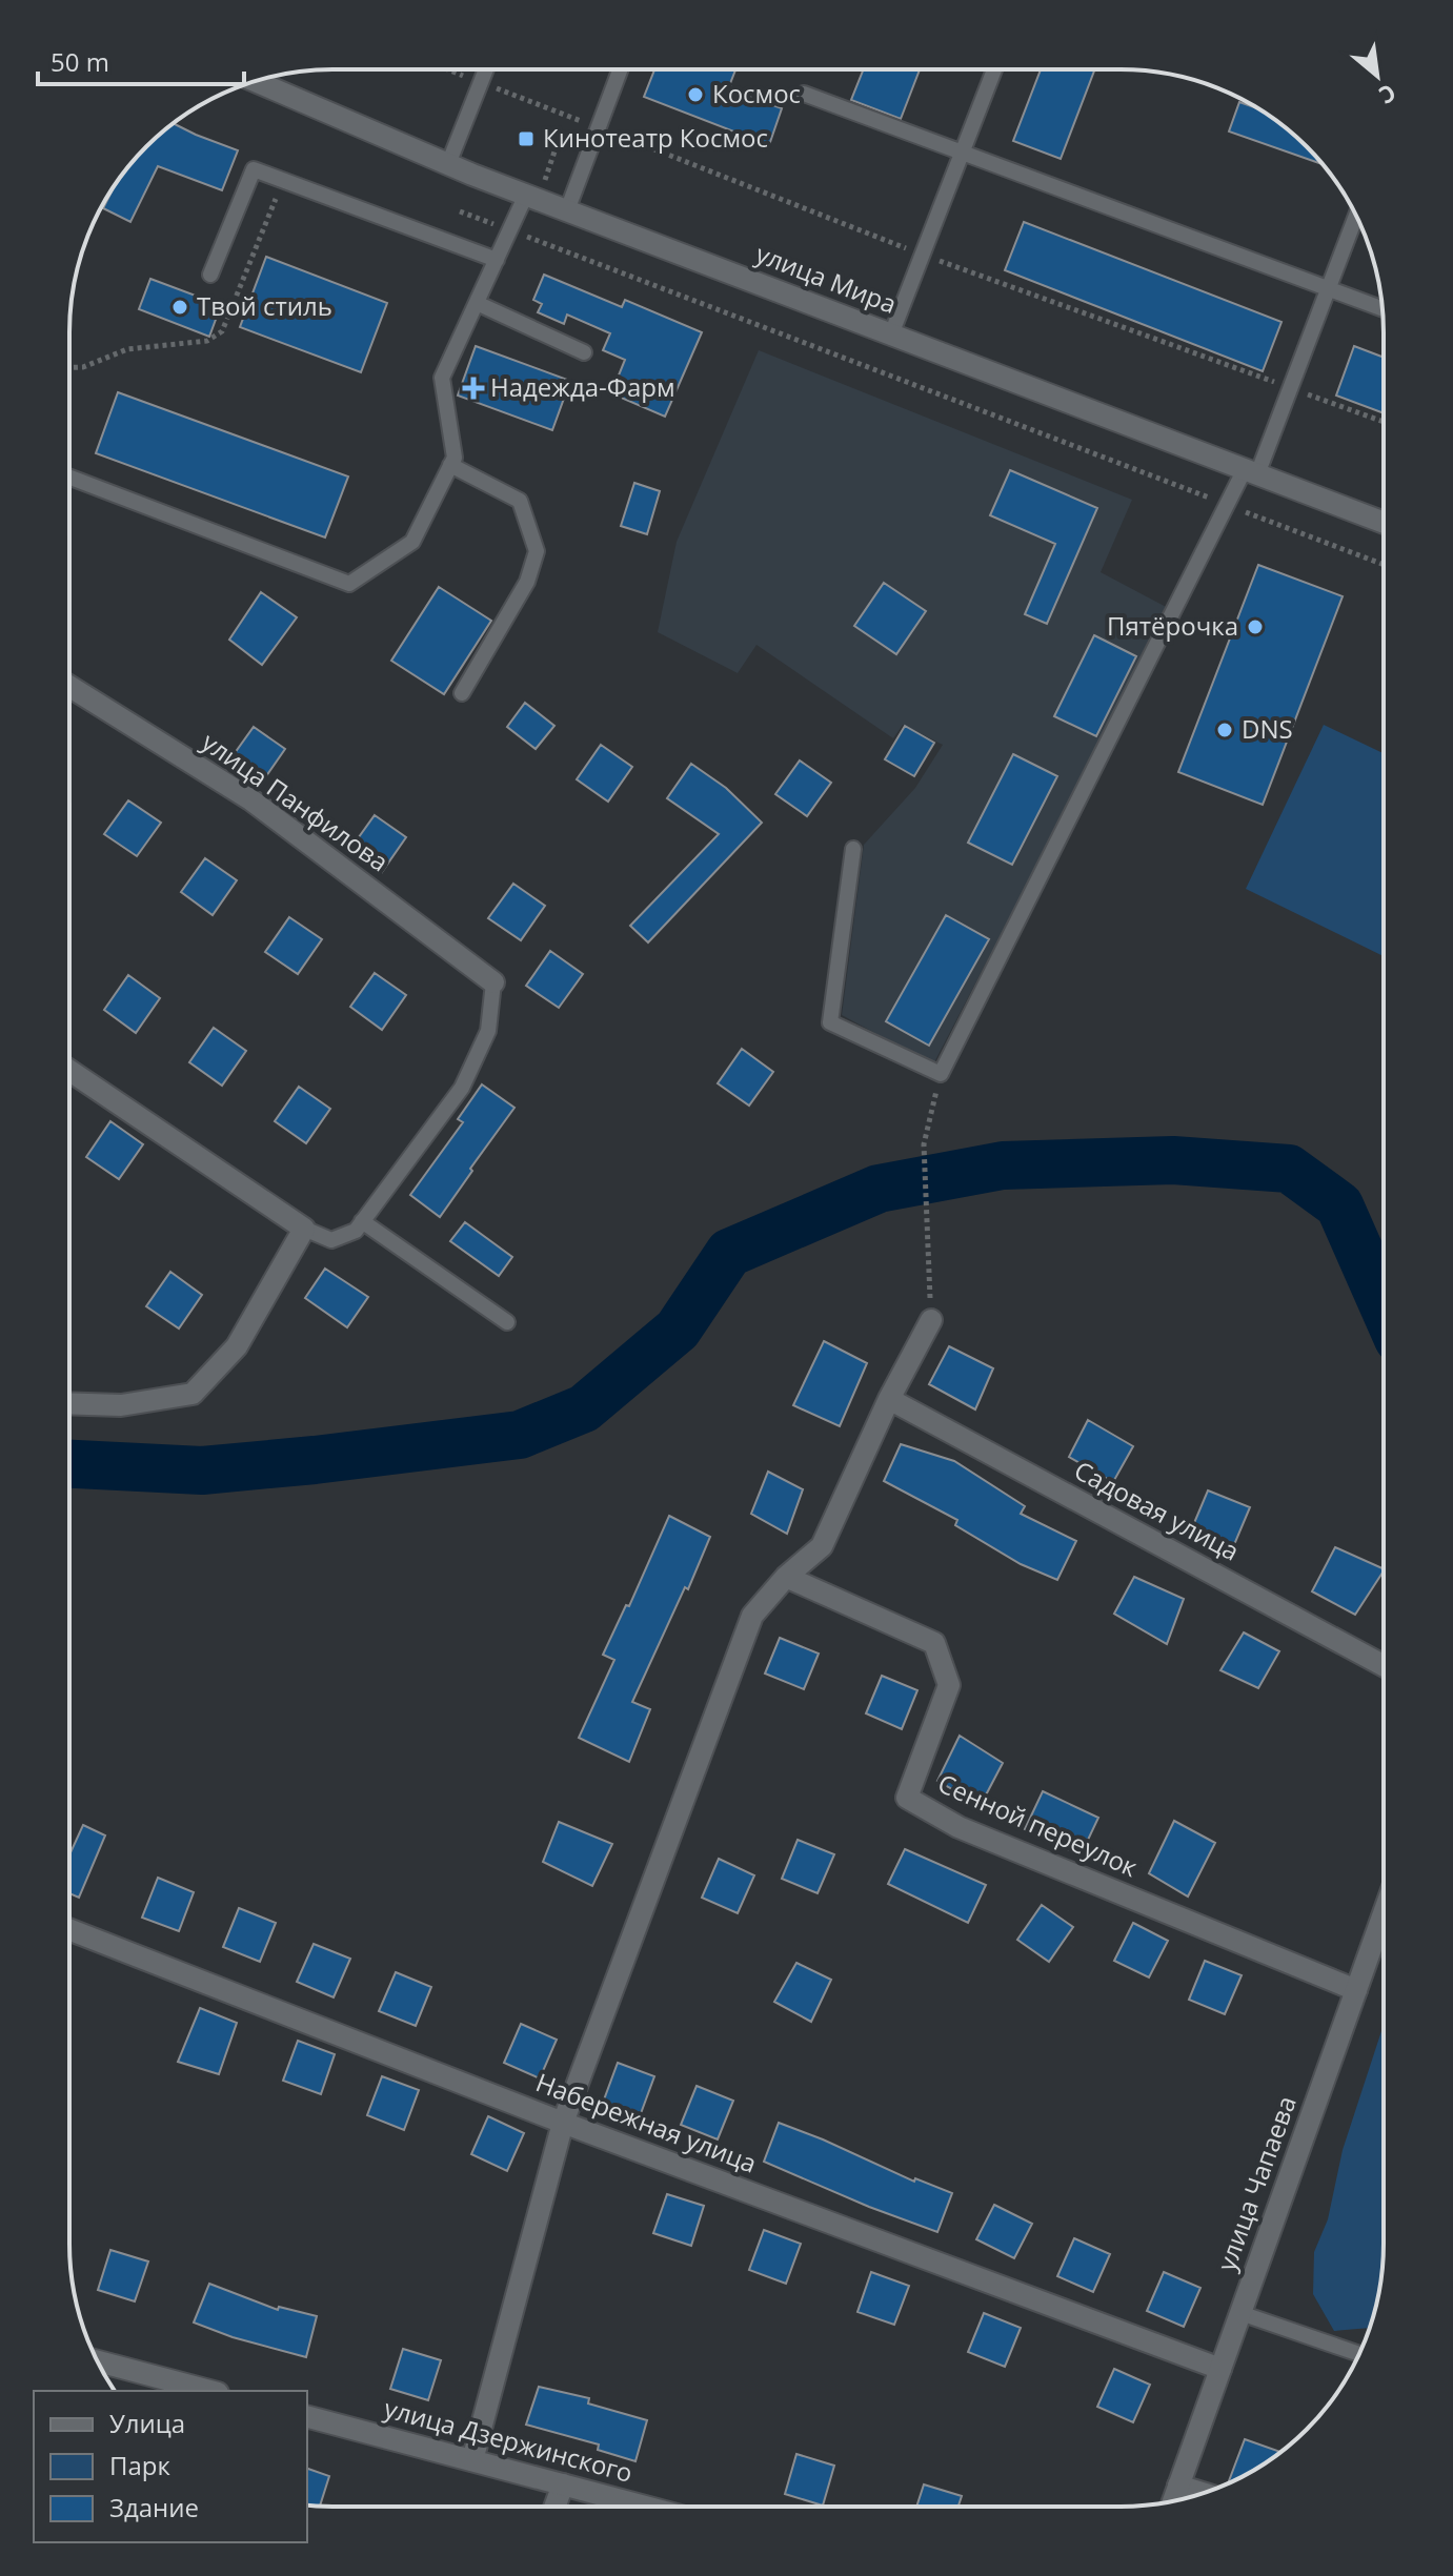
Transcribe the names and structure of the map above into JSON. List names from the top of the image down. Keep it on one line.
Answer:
{"streets":{"street":["улица Мира","улица Панфилова","Садовая улица","Сенной переулок","Набережная улица","улица Чапаева","улица Дзержинского"]},"crossings":[["Сенной переулок","улица Чапаева"],["Набережная улица","улица Чапаева"]],"places":{"other":["Космос","Твой стиль","Пятёрочка","DNS"],"transit":["Кинотеатр Космос"],"health":["Надежда-Фарм"]},"legend":["Улица","Парк","Здание"],"scale_bar":"50 m","north":"bottom right"}
